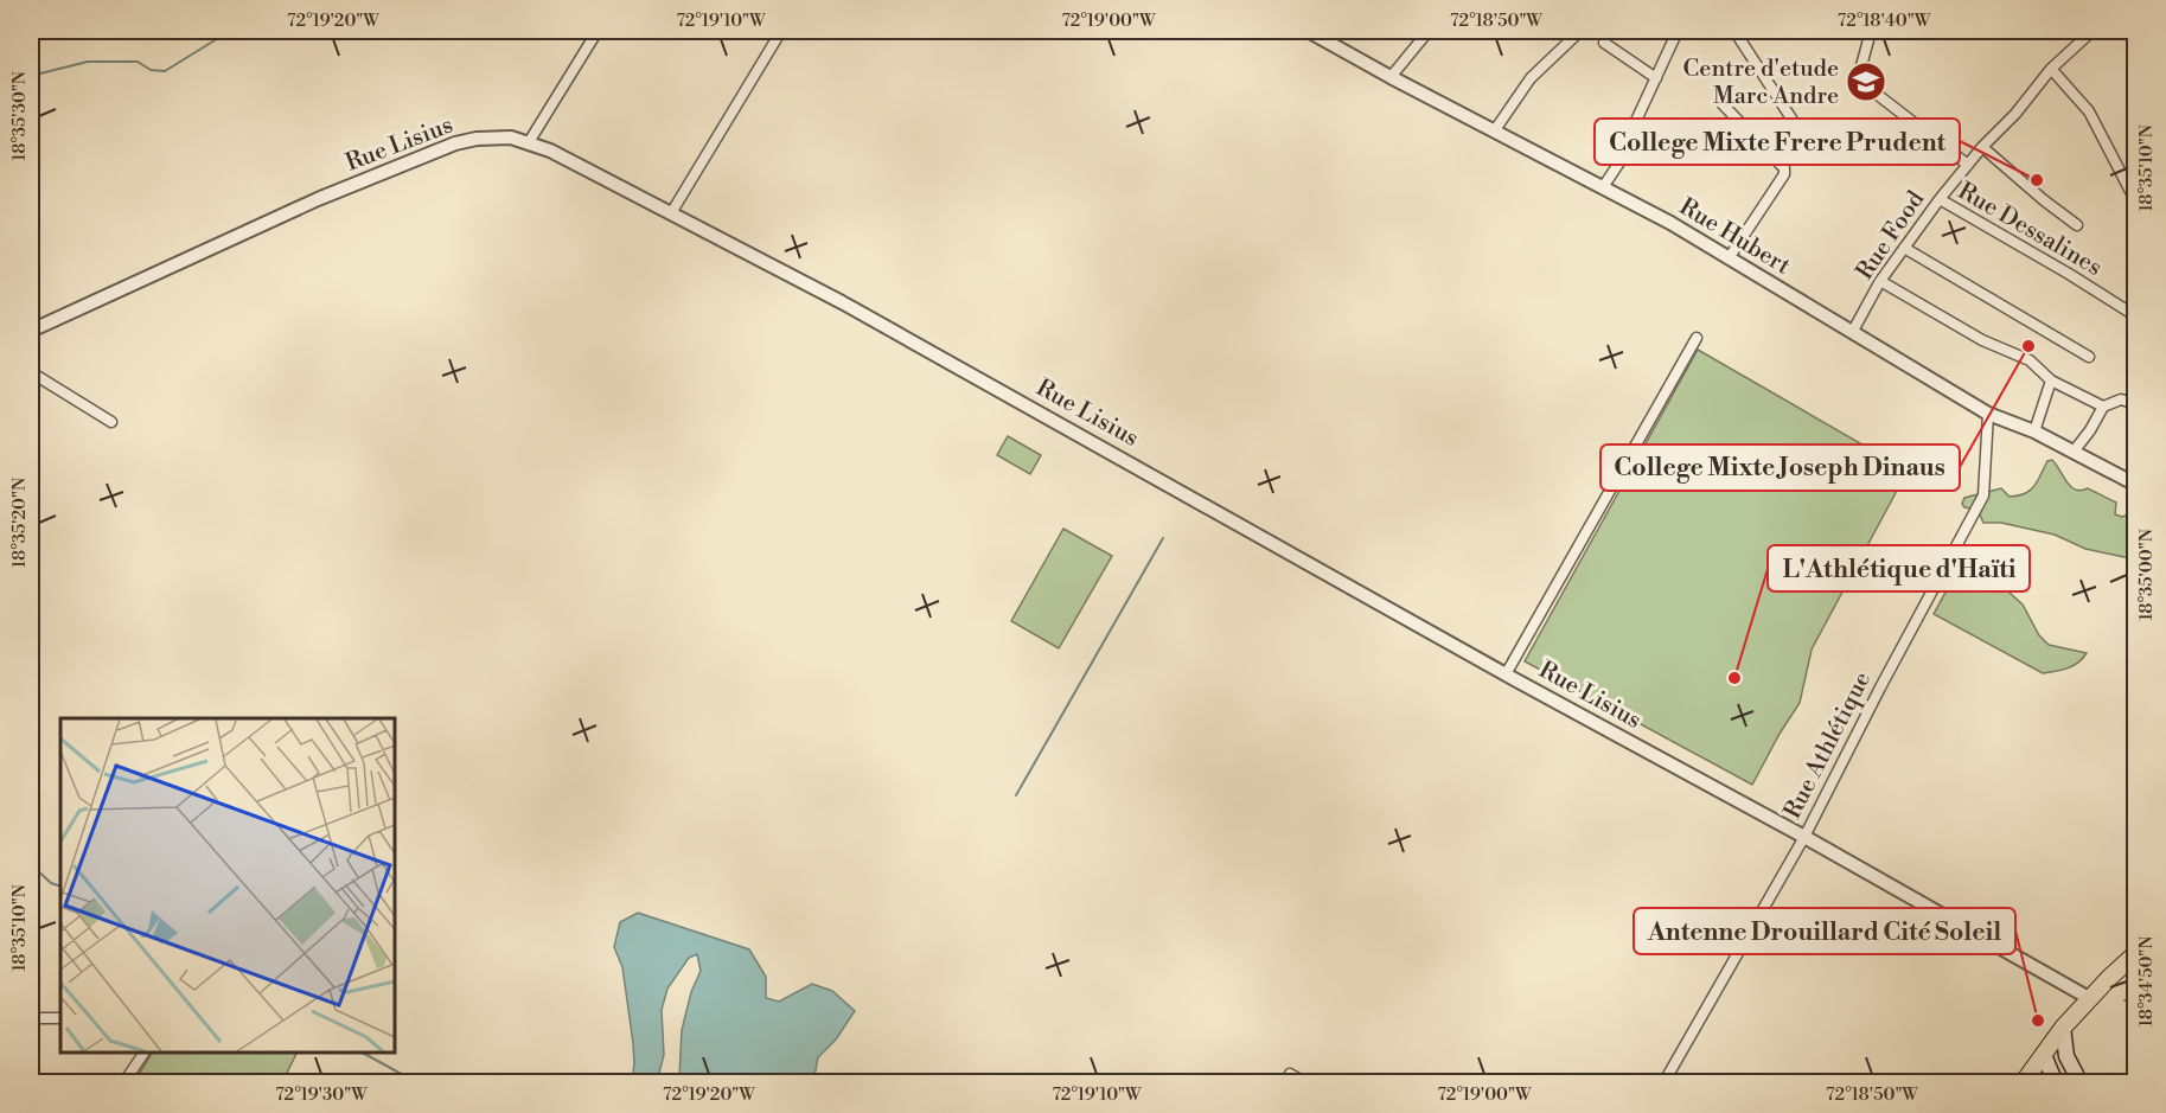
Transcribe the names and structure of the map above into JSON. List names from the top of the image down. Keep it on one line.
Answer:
{"streets":{"street":["Rue Lisius","Rue Dessalines","Rue Food","Rue Hubert","Rue Athlétique"]},"crossings":[["Rue Lisius","Rue Athlétique"],["Rue Dessalines","Rue Food"],["Rue Food","Rue Hubert"],["Rue Hubert","Rue Athlétique"]],"places":{"school or university":["Centre d'etude Marc Andre"],"other":["College Mixte Frere Prudent","College Mixte Joseph Dinaus","L'Athlétique d'Haïti","Antenne Drouillard Cité Soleil"]},"coordinates":["72°19'20\"W","72°19'10\"W","72°19'00\"W","72°18'50\"W","72°18'40\"W","18°35'30\"N","18°35'10\"N","18°35'20\"N","18°35'00\"N","18°34'50\"N","72°19'30\"W"]}
